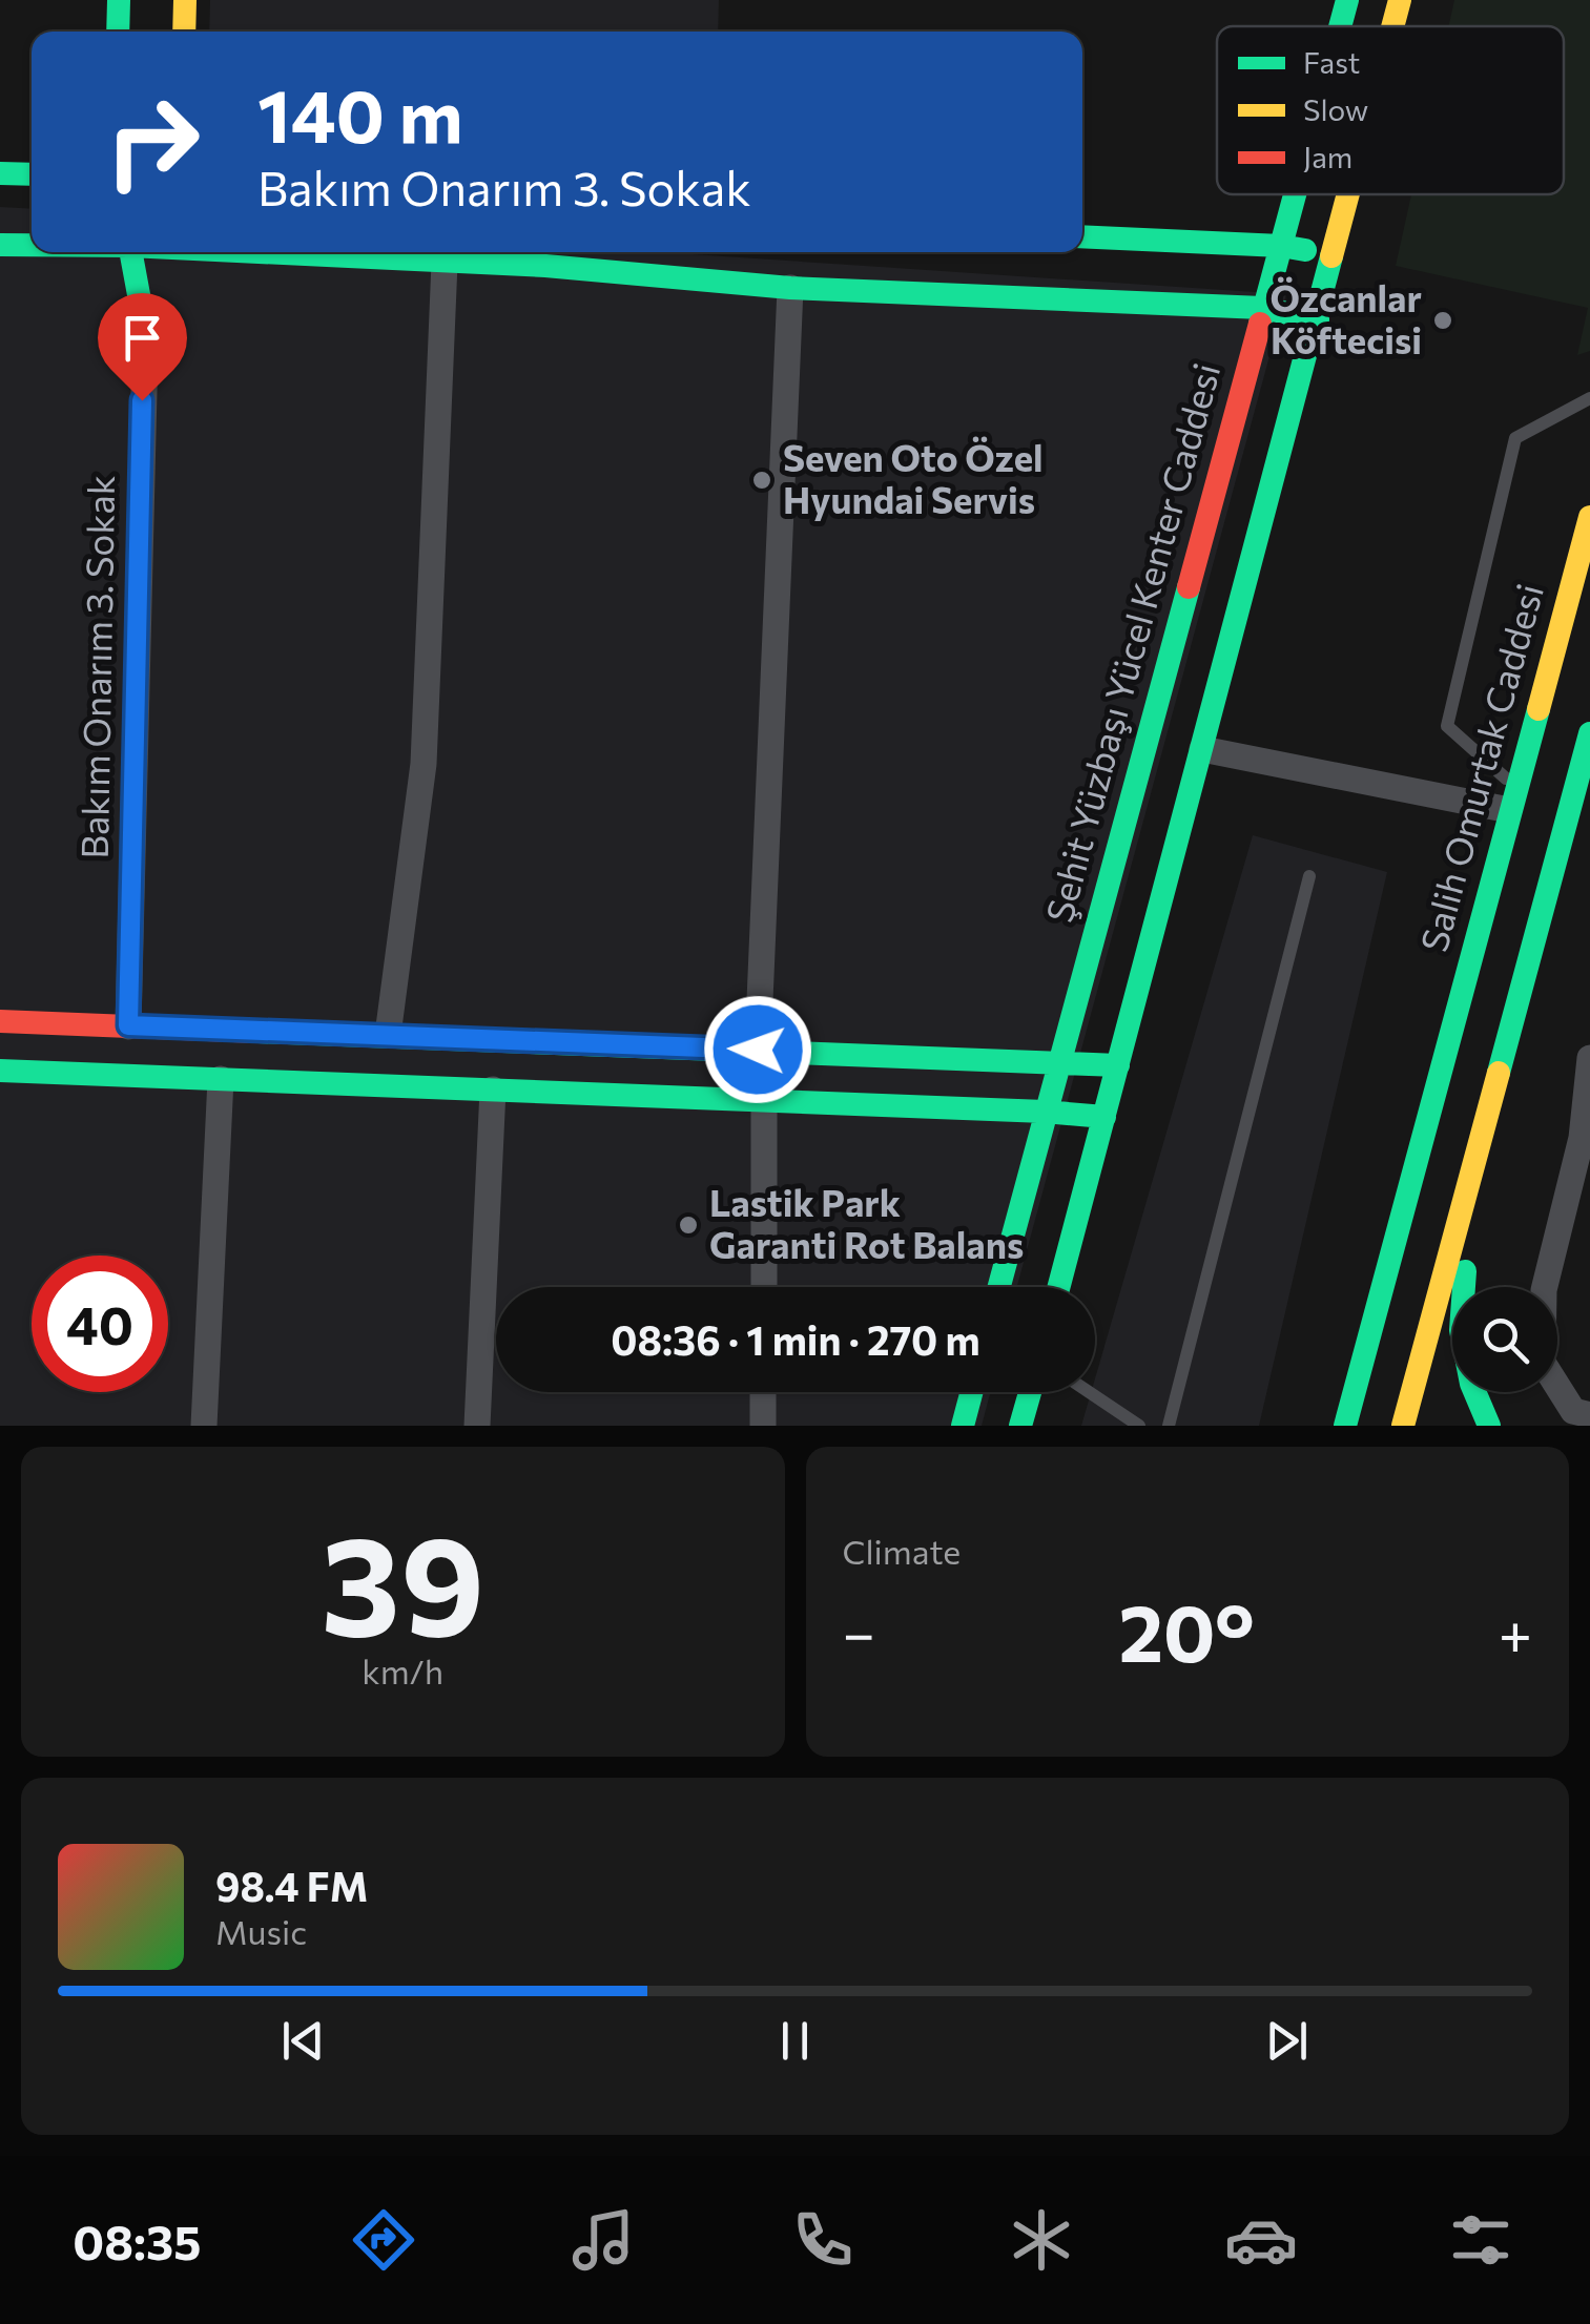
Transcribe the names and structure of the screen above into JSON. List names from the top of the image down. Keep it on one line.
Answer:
{"streets":{"main road":["Şehit Yüzbaşı Yücel Kenter Caddesi","Salih Omurtak Caddesi"],"street":["Bakım Onarım 3. Sokak"]},"places":["Özcanlar Köftecisi","Seven Oto Özel Hyundai Servis","Lastik Park Garanti Rot Balans"],"legend":["Fast","Slow","Jam"],"page":{"turn":["140 m","Bakım Onarım 3. Sokak"],"limit":"40","trip":"08:36 · 1 min · 270 m","tile":[["39","km/h"],"Climate"],"heat":["−","20°","+"],"song":["98.4 FM","Music"],"tabs":"08:35"}}
